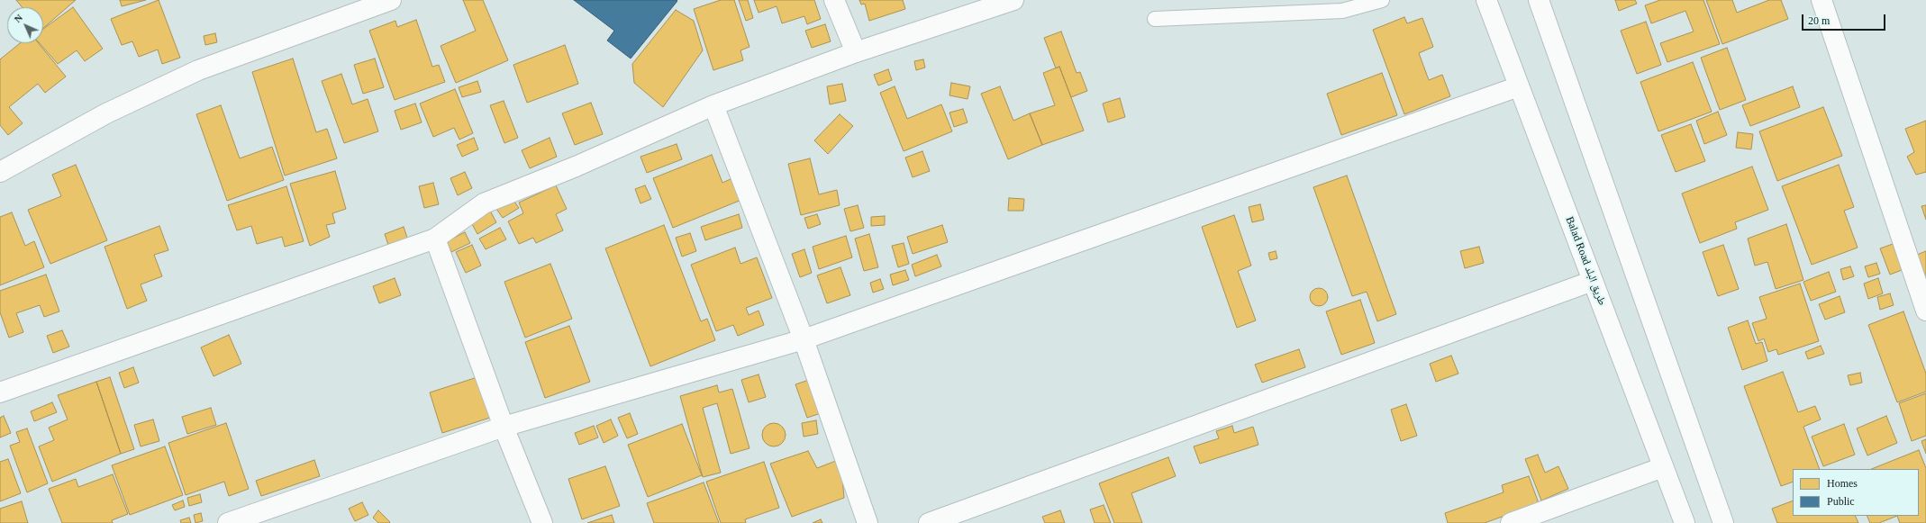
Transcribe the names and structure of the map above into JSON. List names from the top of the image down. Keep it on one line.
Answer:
{"streets":{"main road":["Balad Road طريق البلد"]},"legend":["Homes","Public"],"scale_bar":"20 m","north":"top left"}
